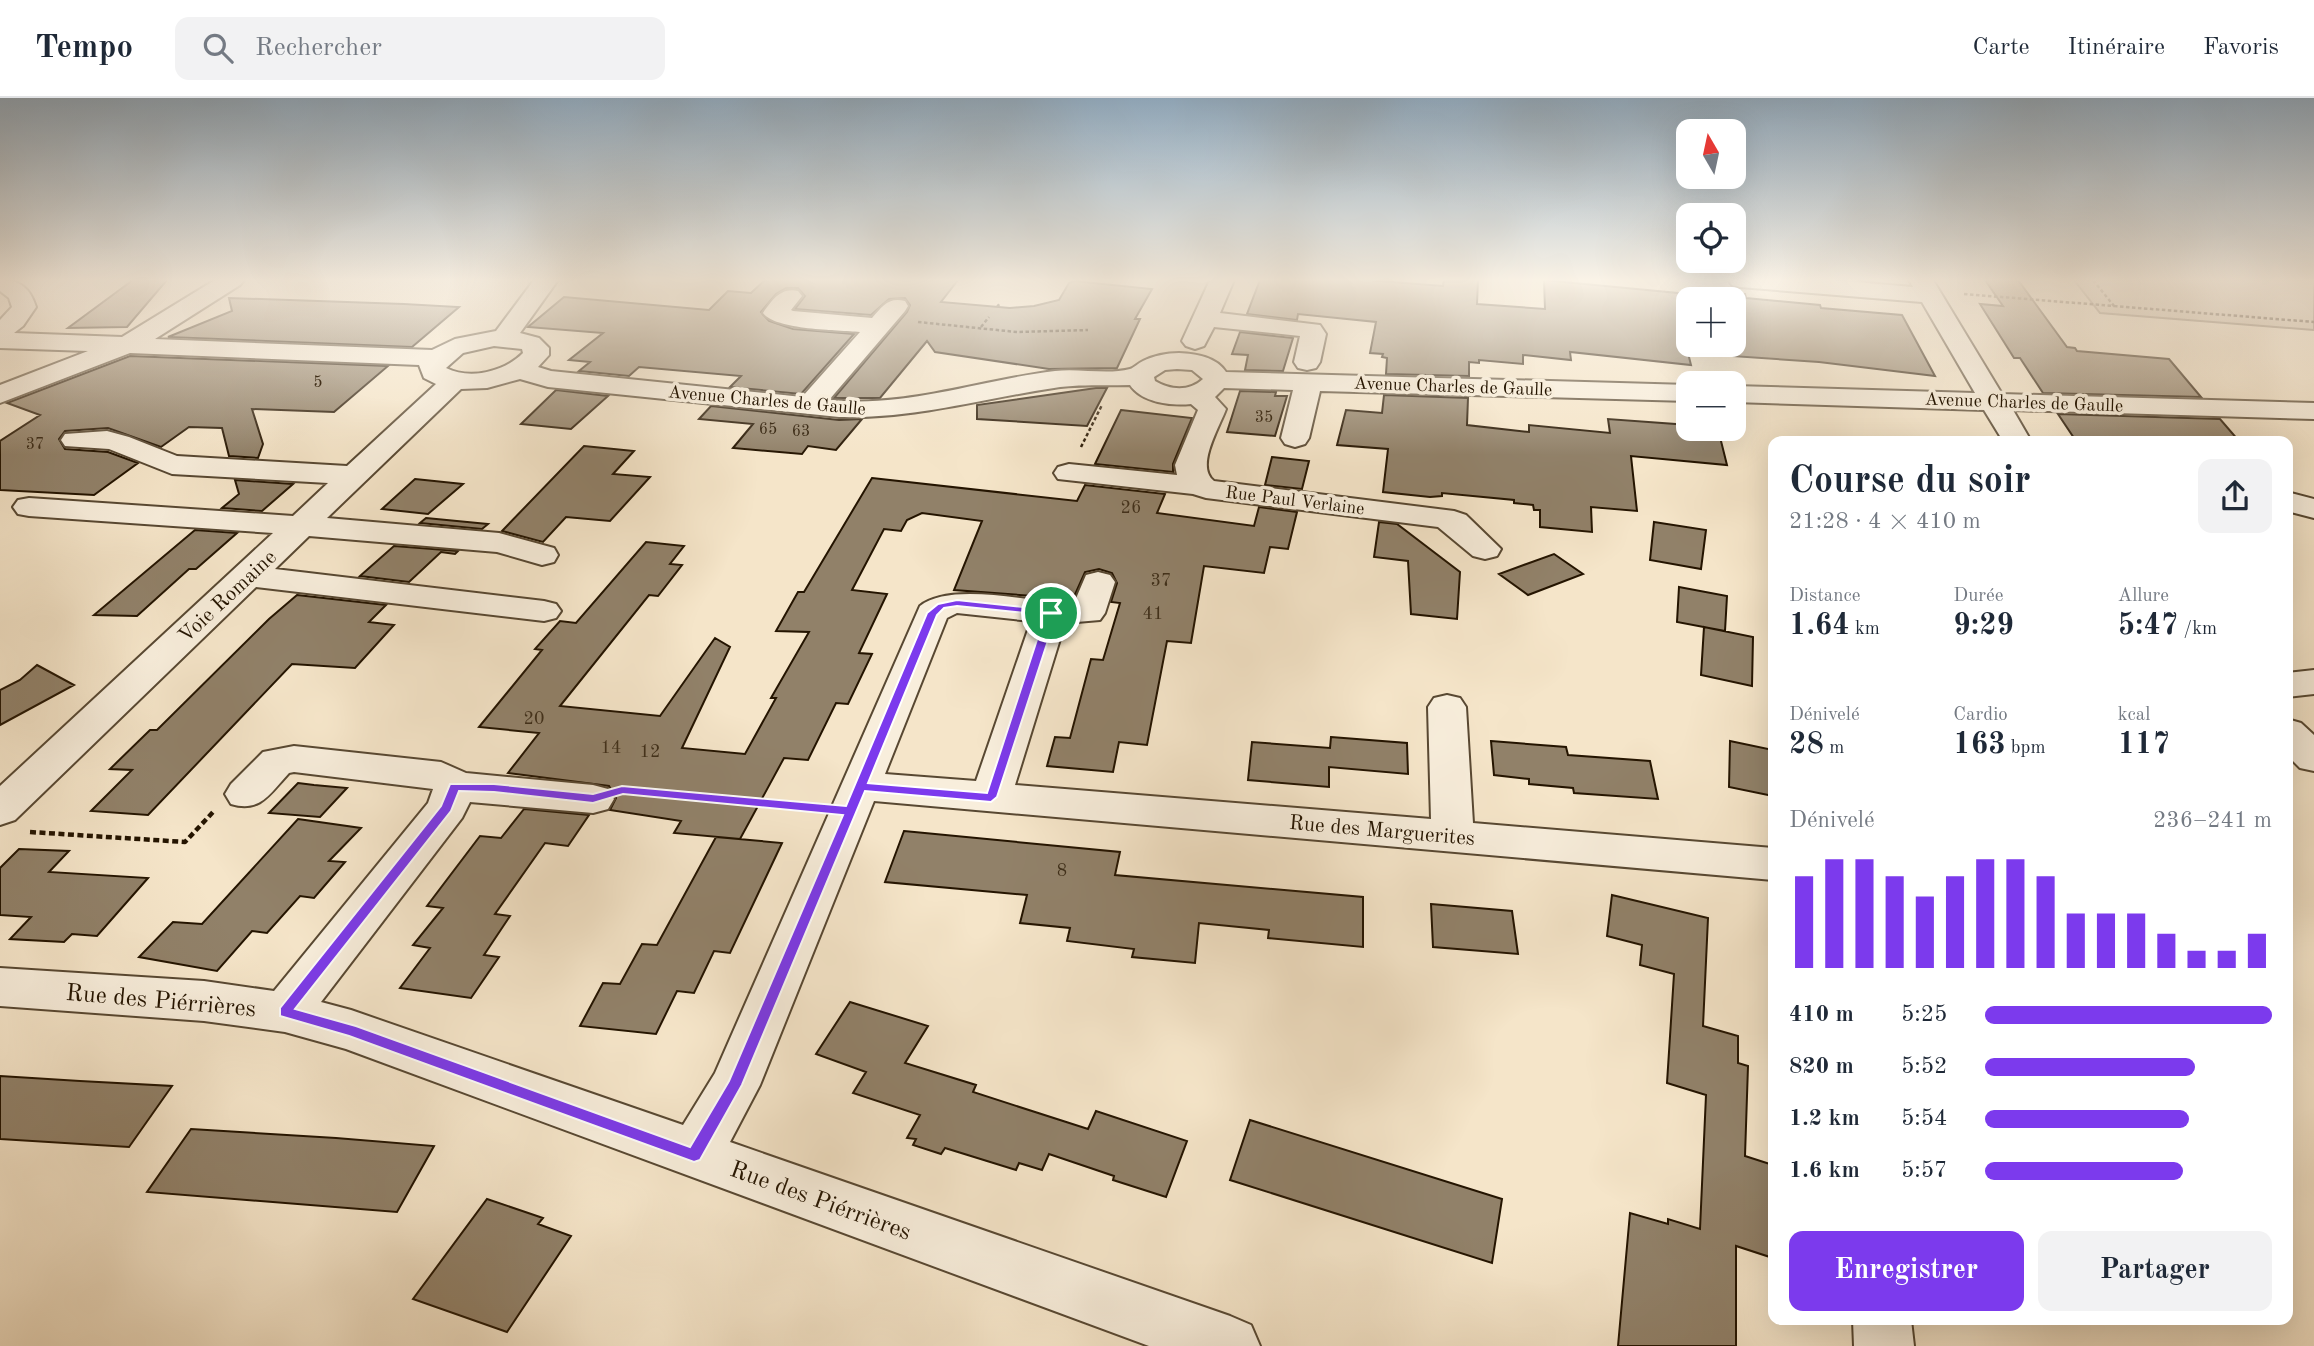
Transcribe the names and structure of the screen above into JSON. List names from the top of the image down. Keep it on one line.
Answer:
{"streets":{"street":["Avenue Charles de Gaulle","Rue Paul Verlaine","Voie Romaine","Rue des Marguerites","Rue des Piérrières"]},"crossings":[["Avenue Charles de Gaulle","Rue Paul Verlaine"],["Avenue Charles de Gaulle","Voie Romaine"]],"house_numbers":["5","35","65","63","37","26","37","41","20","14","12","8"],"north":"top","page":{"header":"Tempo","search":"Rechercher","nav":["Carte","Itinéraire","Favoris"],"map_buttons":["+","−"],"heading":["Course du soir","21:28 · 4 × 410 m"],"stats":[["Distance","1.64 km"],["Durée","9:29"],["Allure","5:47 /km"],["Dénivelé","28 m"],["Cardio","163 bpm"],["kcal","117"]],"chart":["Dénivelé","236–241 m"],"list":[{"name":"410 m","note":"5:25"},{"name":"820 m","note":"5:52"},{"name":"1.2 km","note":"5:54"},{"name":"1.6 km","note":"5:57"}],"buttons":["Enregistrer","Partager"]}}
